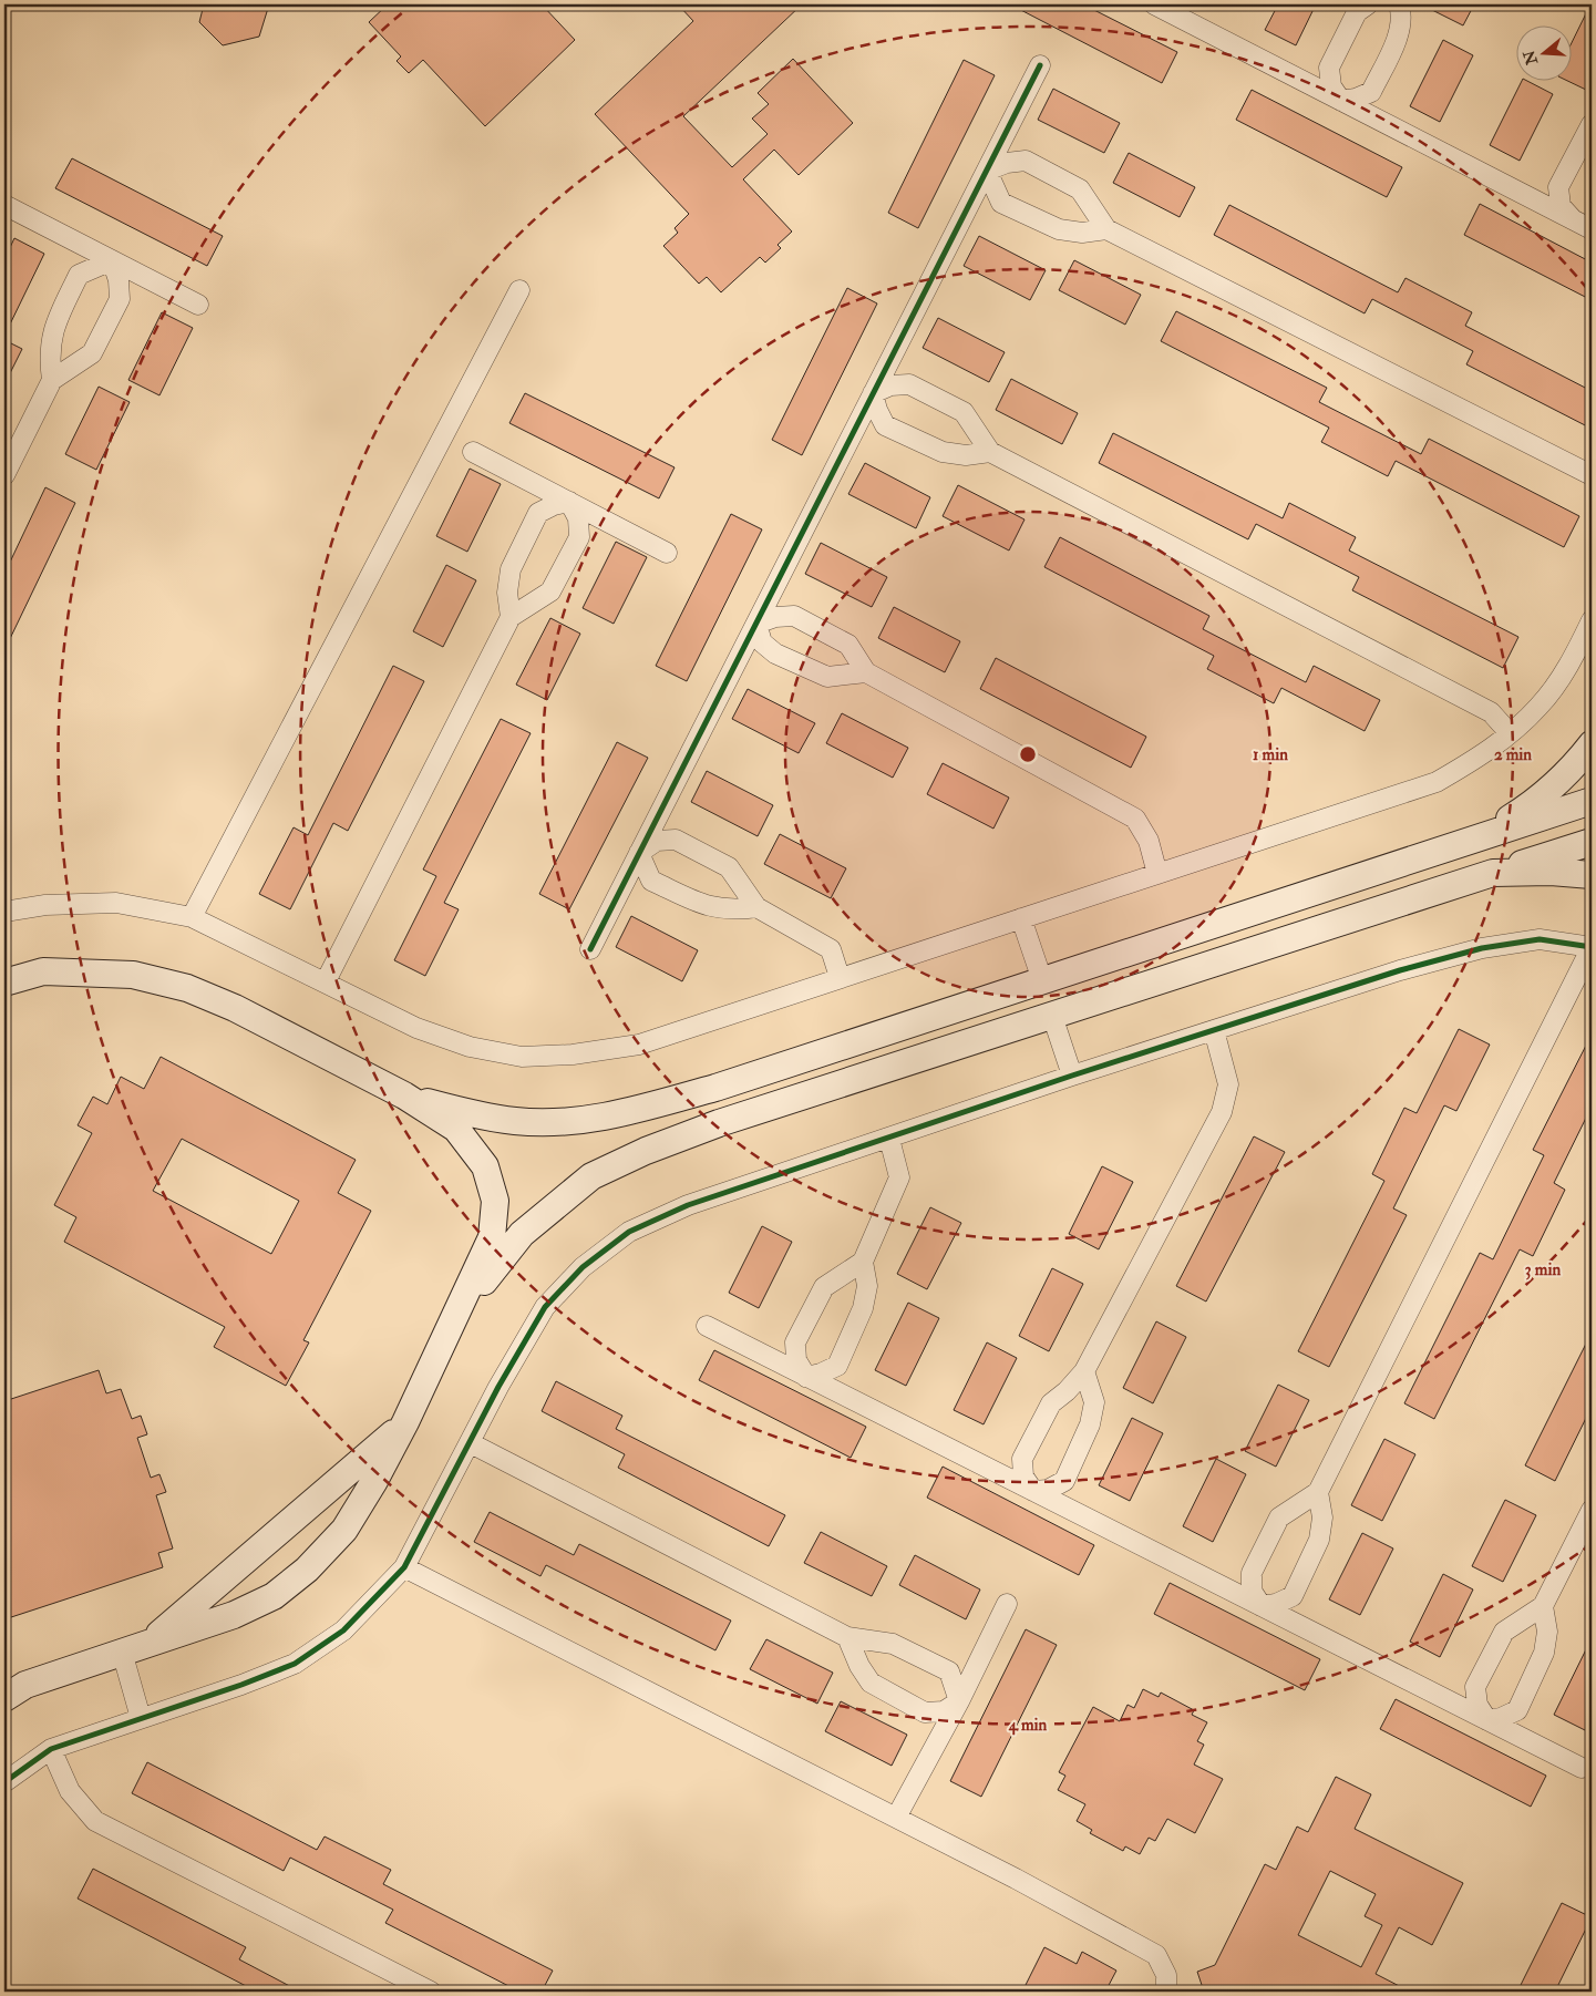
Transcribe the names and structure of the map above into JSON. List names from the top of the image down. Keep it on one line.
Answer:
{"north":"left","rings":["1 min","2 min","3 min","4 min"]}
